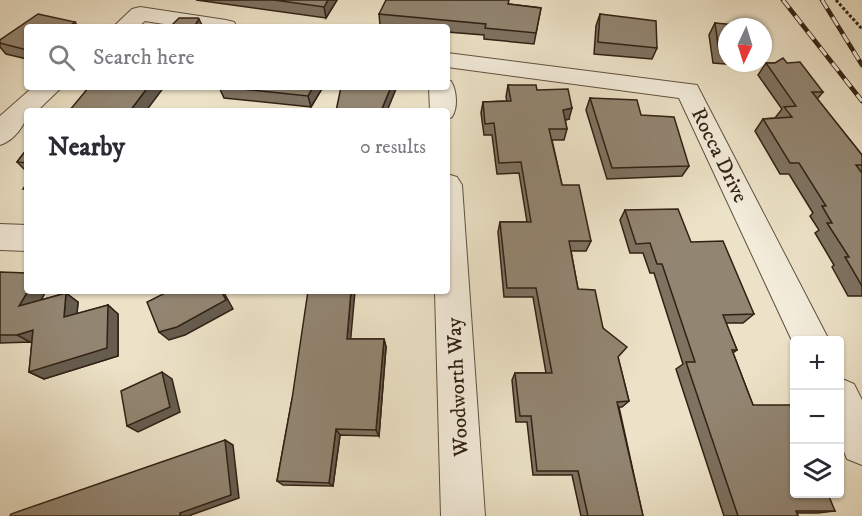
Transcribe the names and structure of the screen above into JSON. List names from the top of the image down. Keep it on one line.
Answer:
{"streets":{"street":["Rocca Drive","Woodworth Way"]},"north":"bottom","page":{"search":"Search here","heading":["Nearby","0 results"],"map_buttons":["+","−"]}}
